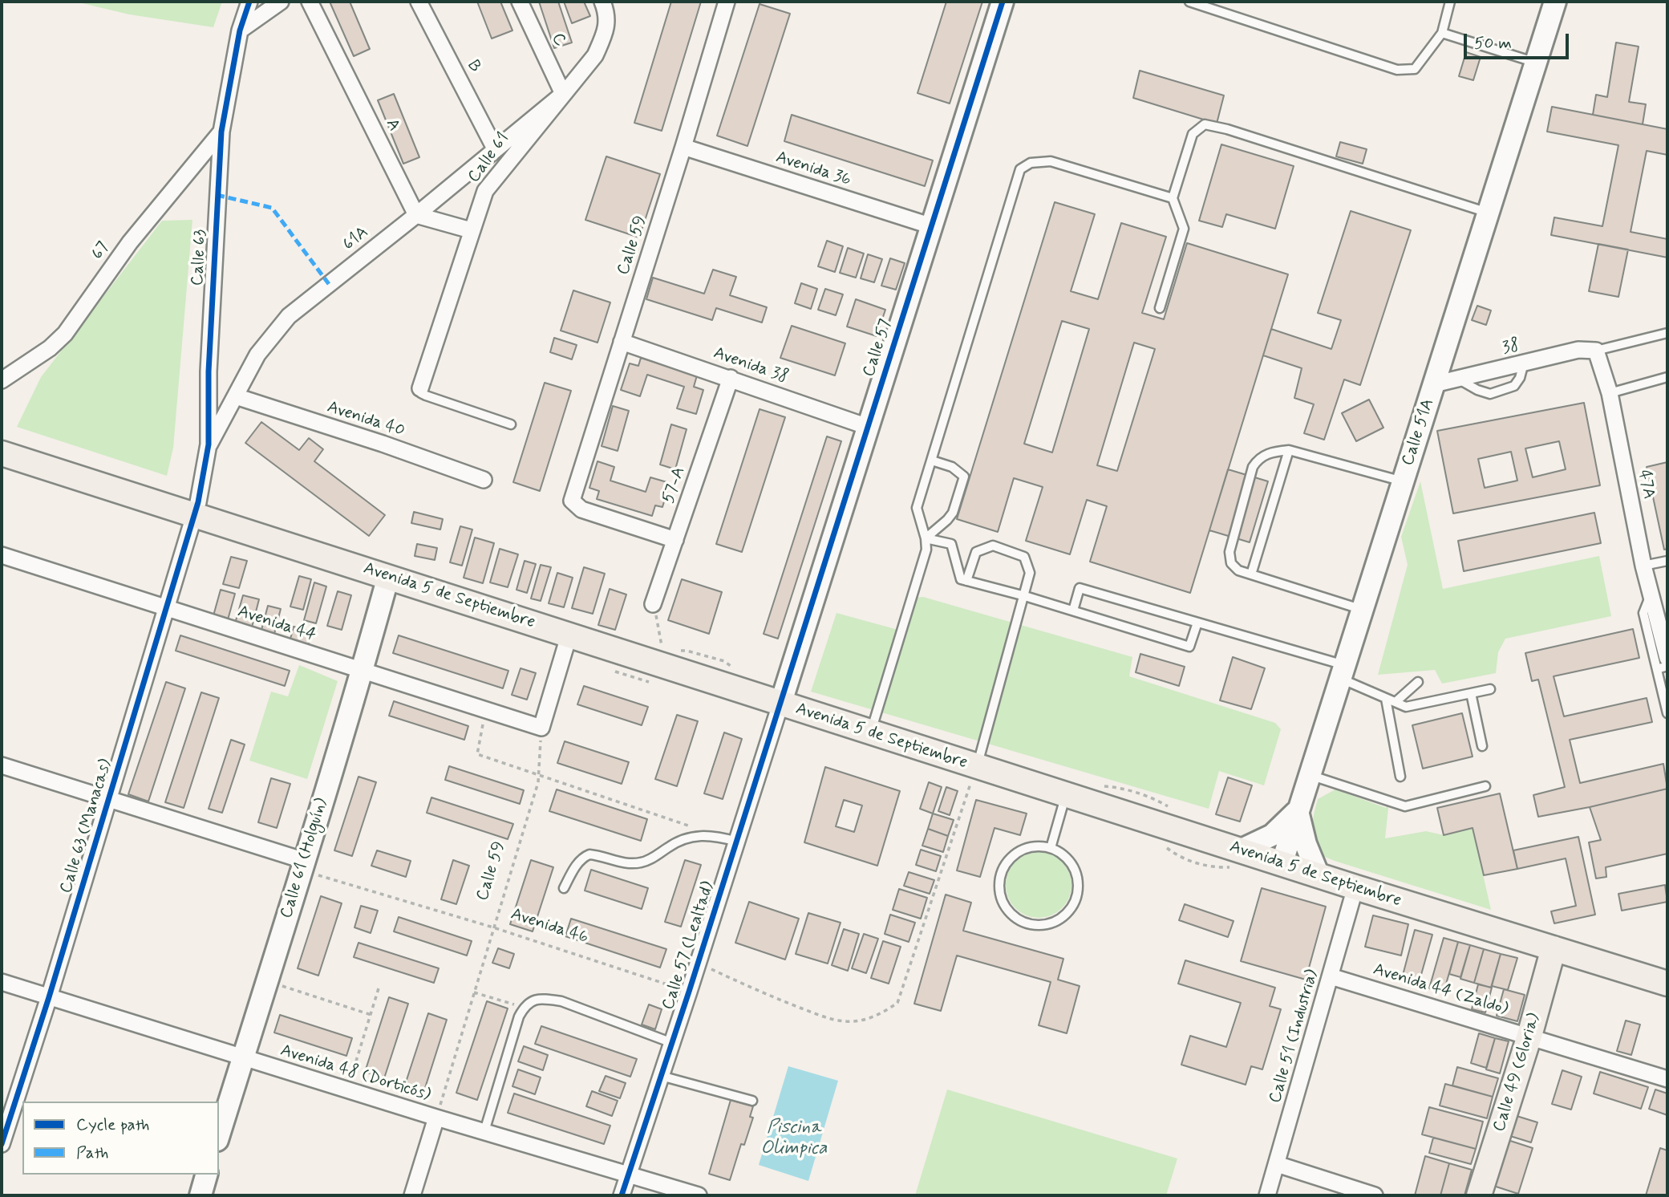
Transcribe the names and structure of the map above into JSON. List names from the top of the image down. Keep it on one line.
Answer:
{"streets":{"main road":["Avenida 5 de Septiembre","Calle 49 (Gloria)"],"street":["C","B","A","Calle 61","Avenida 36","61A","Calle 59","67","Calle 63","38","Calle 57","Avenida 38","Avenida 40","Calle 51A","47A","57-A","Avenida 44","Calle 63 (Manacas)","Calle 61 (Holguín)","Calle 57 (Lealtad)","Avenida 44 (Zaldo)","Calle 51 (Industria)","Avenida 48 (Dorticós)"],"path":["Avenida 46"]},"crossings":[["C","Calle 61"],["C","61A"],["B","61A"],["A","61A"],["Calle 61","61A"],["Avenida 36","Calle 59"],["Avenida 36","Calle 57"],["61A","Calle 63"],["61A","Avenida 40"],["Calle 59","Avenida 38"],["Calle 59","57-A"],["Calle 59","Avenida 44"],["Calle 59","Avenida 46"],["Calle 59","Avenida 48 (Dorticós)"],["67","Calle 63"],["Calle 63","Avenida 5 de Septiembre"],["Calle 63","Calle 63 (Manacas)"],["38","Calle 51A"],["38","47A"],["Calle 57","Avenida 38"],["Calle 57","Avenida 5 de Septiembre"],["Calle 57","Calle 57 (Lealtad)"],["Avenida 38","57-A"],["Calle 51A","Avenida 5 de Septiembre"],["Avenida 5 de Septiembre","Calle 63 (Manacas)"],["Avenida 5 de Septiembre","Calle 61 (Holguín)"],["Avenida 5 de Septiembre","Calle 57 (Lealtad)"],["Avenida 5 de Septiembre","Calle 51 (Industria)"],["Avenida 5 de Septiembre","Calle 49 (Gloria)"],["Avenida 44","Calle 63 (Manacas)"],["Avenida 44","Calle 61 (Holguín)"],["Calle 63 (Manacas)","Avenida 48 (Dorticós)"],["Calle 61 (Holguín)","Avenida 46"],["Calle 61 (Holguín)","Avenida 48 (Dorticós)"],["Avenida 46","Calle 57 (Lealtad)"],["Calle 57 (Lealtad)","Avenida 48 (Dorticós)"],["Avenida 44 (Zaldo)","Calle 51 (Industria)"],["Avenida 44 (Zaldo)","Calle 49 (Gloria)"]],"water":["Piscina Olimpica"],"legend":["Cycle path","Path"],"scale_bar":"50 m"}
